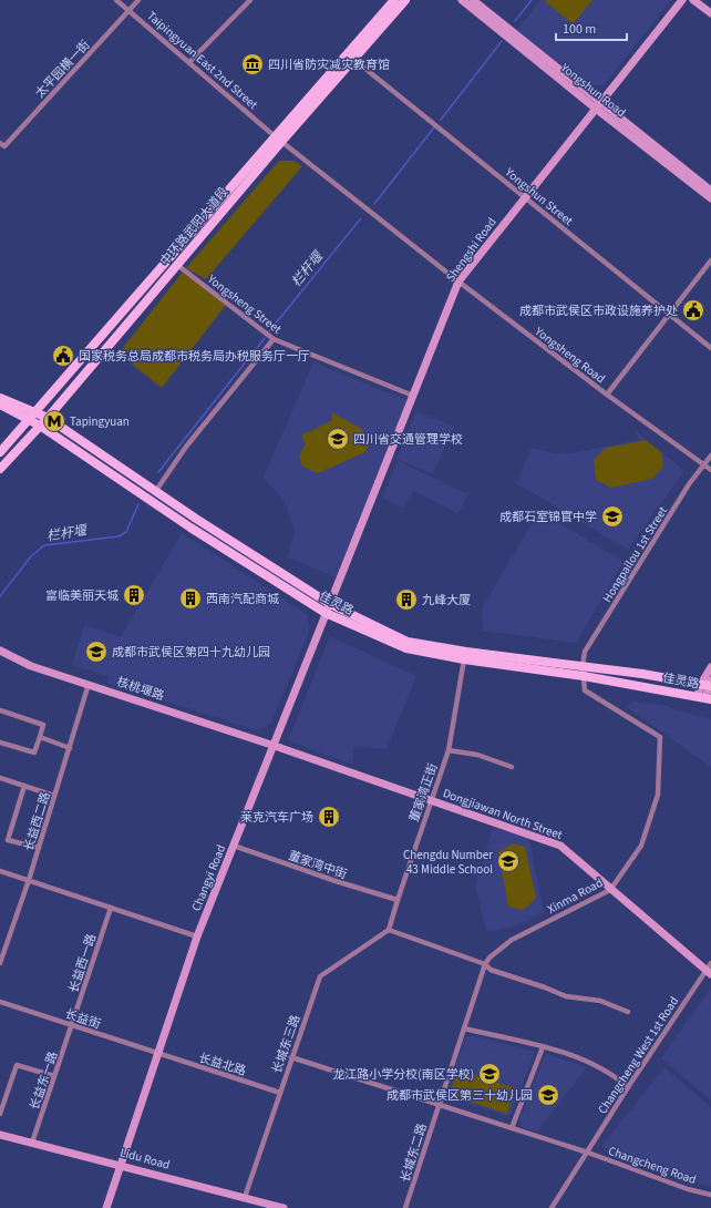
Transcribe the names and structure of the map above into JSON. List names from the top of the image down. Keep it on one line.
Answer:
{"streets":{"main road":["中环路武阳大道段","佳灵路"],"street":["Taipingyuan East 2nd Street","太平园横一街","Yongshun Road","Yongshun Street","Shengshi Road","Yongsheng Street","Yongsheng Road","Hongpailou 1st Street","核桃堰路","董家湾正街","Dongjiawan North Street","长益西二路","董家湾中街","Changyi Road","Xinma Road","长益西一路","长益街","长城东三路","Changcheng West 1st Road","长益北路","长益东一路","长城东二路","Lidu Road","Changcheng Road"]},"crossings":[["Taipingyuan East 2nd Street","太平园横一街"],["Taipingyuan East 2nd Street","中环路武阳大道段"],["Taipingyuan East 2nd Street","Yongsheng Road"],["Yongshun Road","Shengshi Road"],["Yongshun Street","中环路武阳大道段"],["Yongshun Street","Shengshi Road"],["中环路武阳大道段","Yongsheng Street"],["中环路武阳大道段","Yongsheng Road"],["中环路武阳大道段","佳灵路"],["Shengshi Road","Yongsheng Street"],["Shengshi Road","Yongsheng Road"],["Shengshi Road","佳灵路"],["Shengshi Road","Changyi Road"],["Yongsheng Road","Hongpailou 1st Street"],["Hongpailou 1st Street","佳灵路"],["Hongpailou 1st Street","Xinma Road"],["佳灵路","董家湾正街"],["佳灵路","Changyi Road"],["佳灵路","Xinma Road"],["核桃堰路","Dongjiawan North Street"],["核桃堰路","长益西二路"],["核桃堰路","Changyi Road"],["董家湾正街","Dongjiawan North Street"],["董家湾正街","董家湾中街"],["董家湾正街","长城东三路"],["Dongjiawan North Street","Changyi Road"],["Dongjiawan North Street","Xinma Road"],["Dongjiawan North Street","Changcheng West 1st Road"],["董家湾中街","Changyi Road"],["Changyi Road","长益街"],["Changyi Road","长益北路"],["Changyi Road","Lidu Road"],["Xinma Road","长城东二路"],["Xinma Road","Changcheng Road"],["长益西一路","长益街"],["长益西一路","长益东一路"],["长益街","长益北路"],["长益街","长益东一路"],["长城东三路","长益北路"],["长城东三路","Lidu Road"],["长城东三路","Changcheng Road"],["Changcheng West 1st Road","Changcheng Road"],["长益东一路","Lidu Road"],["长城东二路","Changcheng Road"]],"water":["栏杆堰"],"places":{"museum":["四川省防灾减灾教育馆"],"public building":["成都市武侯区市政设施养护处","国家税务总局成都市税务局办税服务厅一厅"],"metro station":["Tapingyuan"],"school or university":["四川省交通管理学校","成都石室锦官中学","成都市武侯区第四十九幼儿园","Chengdu Number 43 Middle School","龙江路小学分校(南区学校)","成都市武侯区第三十幼儿园"],"building":["富临美丽天城","西南汽配商城","九峰大厦","莱克汽车广场"]},"scale_bar":"100 m"}
